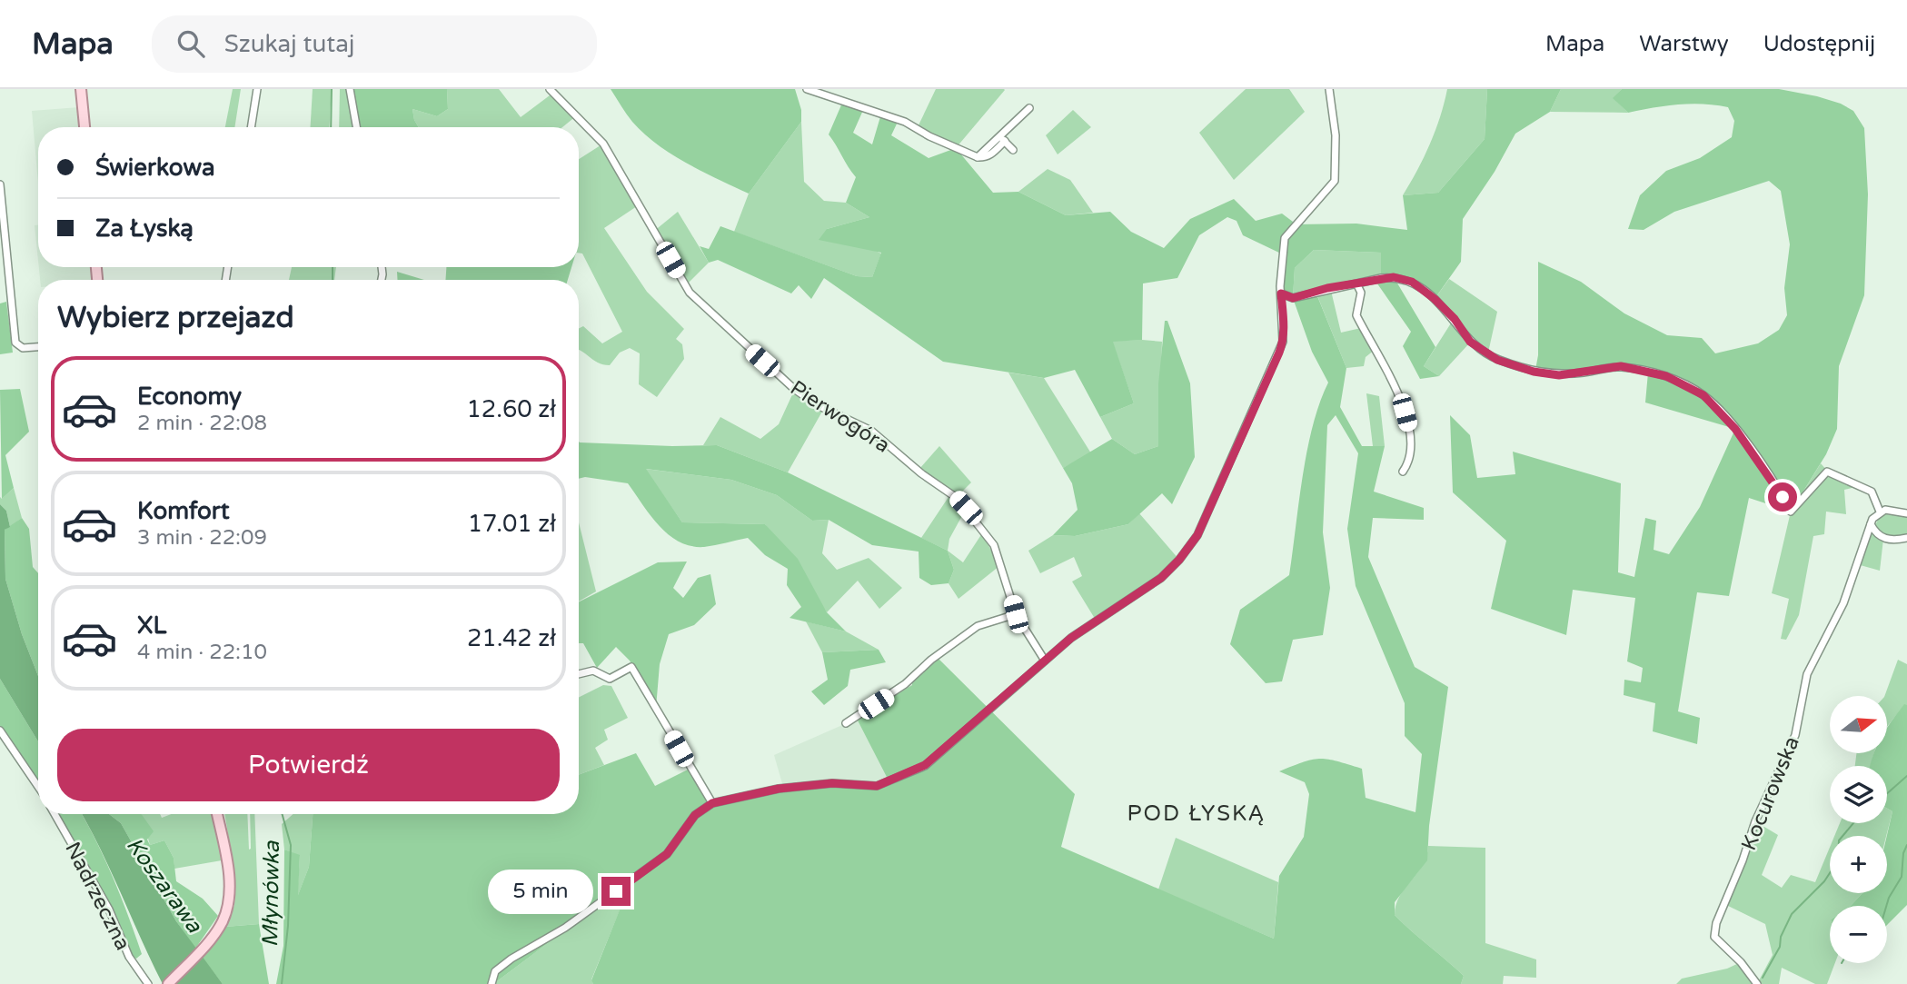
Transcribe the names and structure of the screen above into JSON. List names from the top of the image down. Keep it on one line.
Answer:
{"streets":{"street":["Pierwogóra","Kocurowska","Nadrzeczna"]},"districts":["POD ŁYSKĄ"],"water":["Koszarawa","Młynówka"],"north":"right","page":{"header":"Mapa","search":"Szukaj tutaj","nav":["Mapa","Warstwy","Udostępnij"],"banner":["Świerkowa","Za Łyską"],"heading":"Wybierz przejazd","list":[{"name":"Economy","note":"2 min · 22:08","value":"12.60 zł"},{"name":"Komfort","note":"3 min · 22:09","value":"17.01 zł"},{"name":"XL","note":"4 min · 22:10","value":"21.42 zł"}],"map_buttons":["+","−"],"buttons":"Potwierdź","bubble":"5 min"}}
